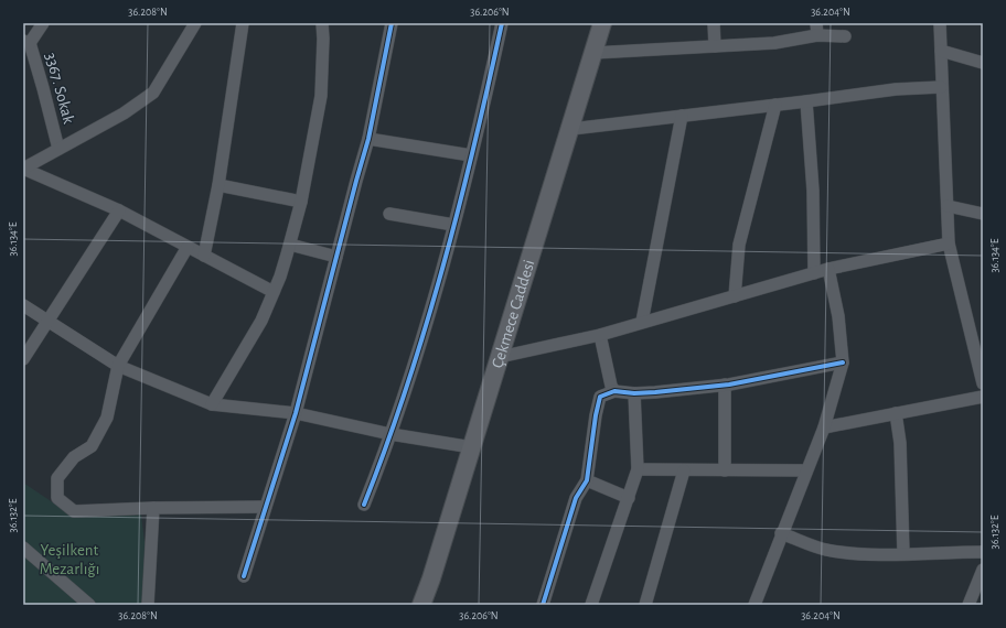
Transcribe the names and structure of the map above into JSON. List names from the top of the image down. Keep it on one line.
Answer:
{"streets":{"main road":["Çekmece Caddesi"],"street":["3367. Sokak"]},"parks":["Yeşilkent Mezarlığı"],"coordinates":["36.208°N","36.206°N","36.204°N","36.134°E","36.132°E"]}
